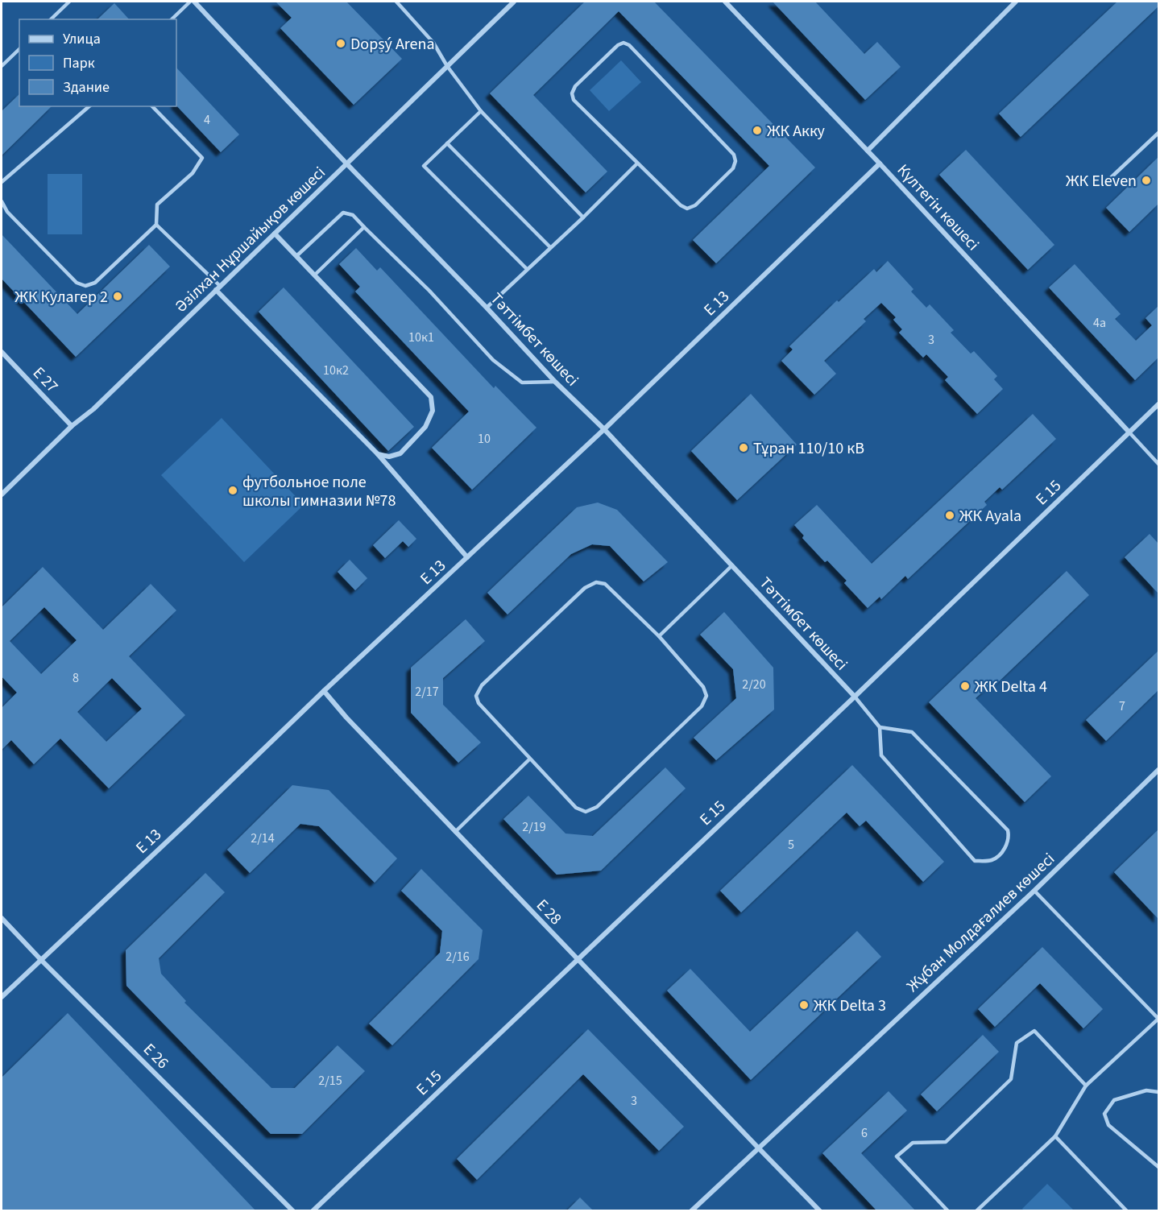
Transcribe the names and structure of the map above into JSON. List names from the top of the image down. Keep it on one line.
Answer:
{"streets":{"street":["Күлтегін көшесі","Әзілхан Нұршайықов көшесі","E 13","Тәттімбет көшесі","E 27","E 15","E 28","Жұбан Молдағалиев көшесі","E 26"]},"crossings":[["Күлтегін көшесі","E 13"],["Күлтегін көшесі","E 15"],["Әзілхан Нұршайықов көшесі","Тәттімбет көшесі"],["Әзілхан Нұршайықов көшесі","E 27"],["E 13","Тәттімбет көшесі"],["E 13","E 28"],["E 13","E 26"],["Тәттімбет көшесі","E 15"],["E 15","E 28"],["E 28","Жұбан Молдағалиев көшесі"]],"places":["Dopșý Arena","ЖК Акку","ЖК Eleven","ЖК Кулагер 2","Тұран 110/10 кВ","футбольное поле школы гимназии №78","ЖК Ayala","ЖК Delta 4","ЖК Delta 3"],"house_numbers":["4","4а","10к1","3","10к2","10","8","2/20","2/17","7","2/19","2/14","5","2/16","2/15","3","6"],"legend":["Улица","Парк","Здание"]}
